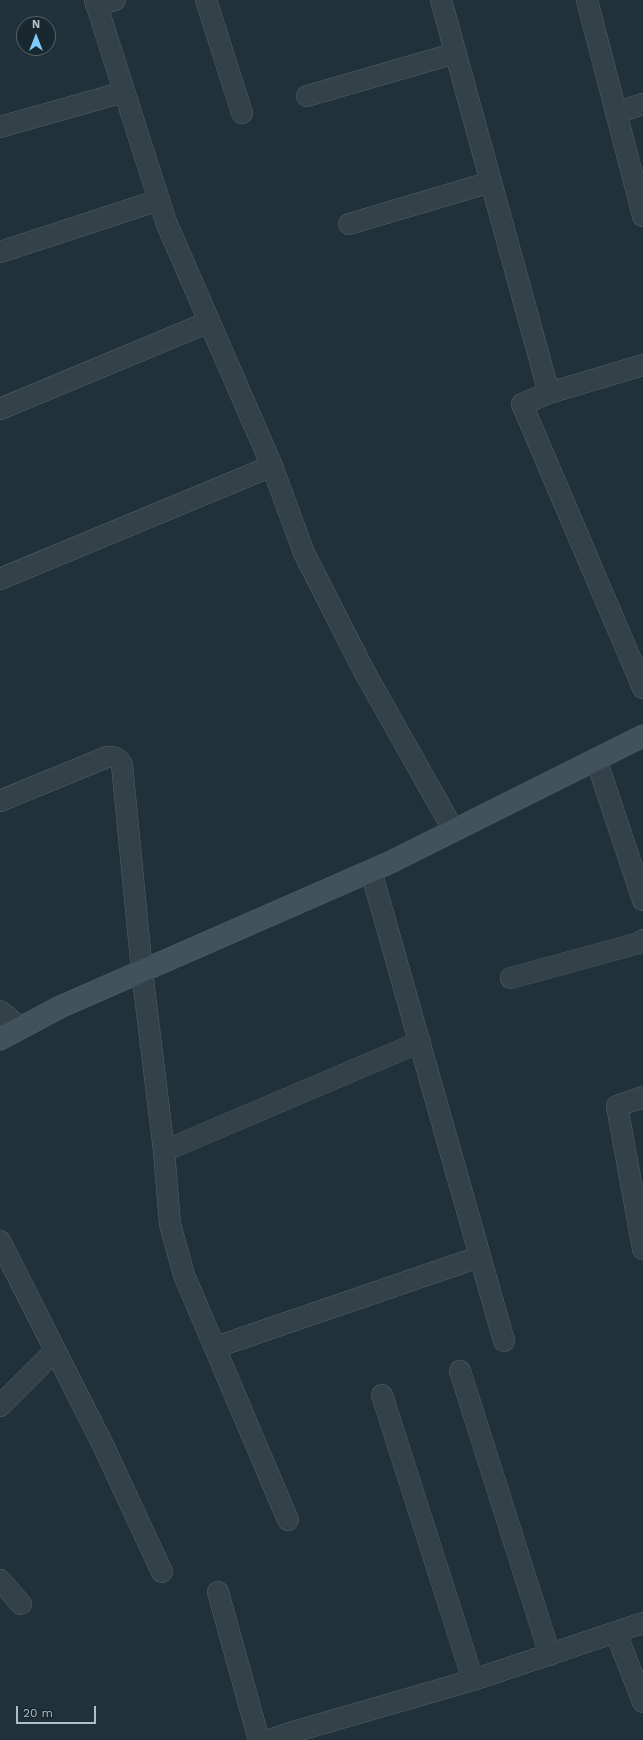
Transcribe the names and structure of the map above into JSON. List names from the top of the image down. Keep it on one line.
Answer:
{"scale_bar":"20 m","north":"top"}
